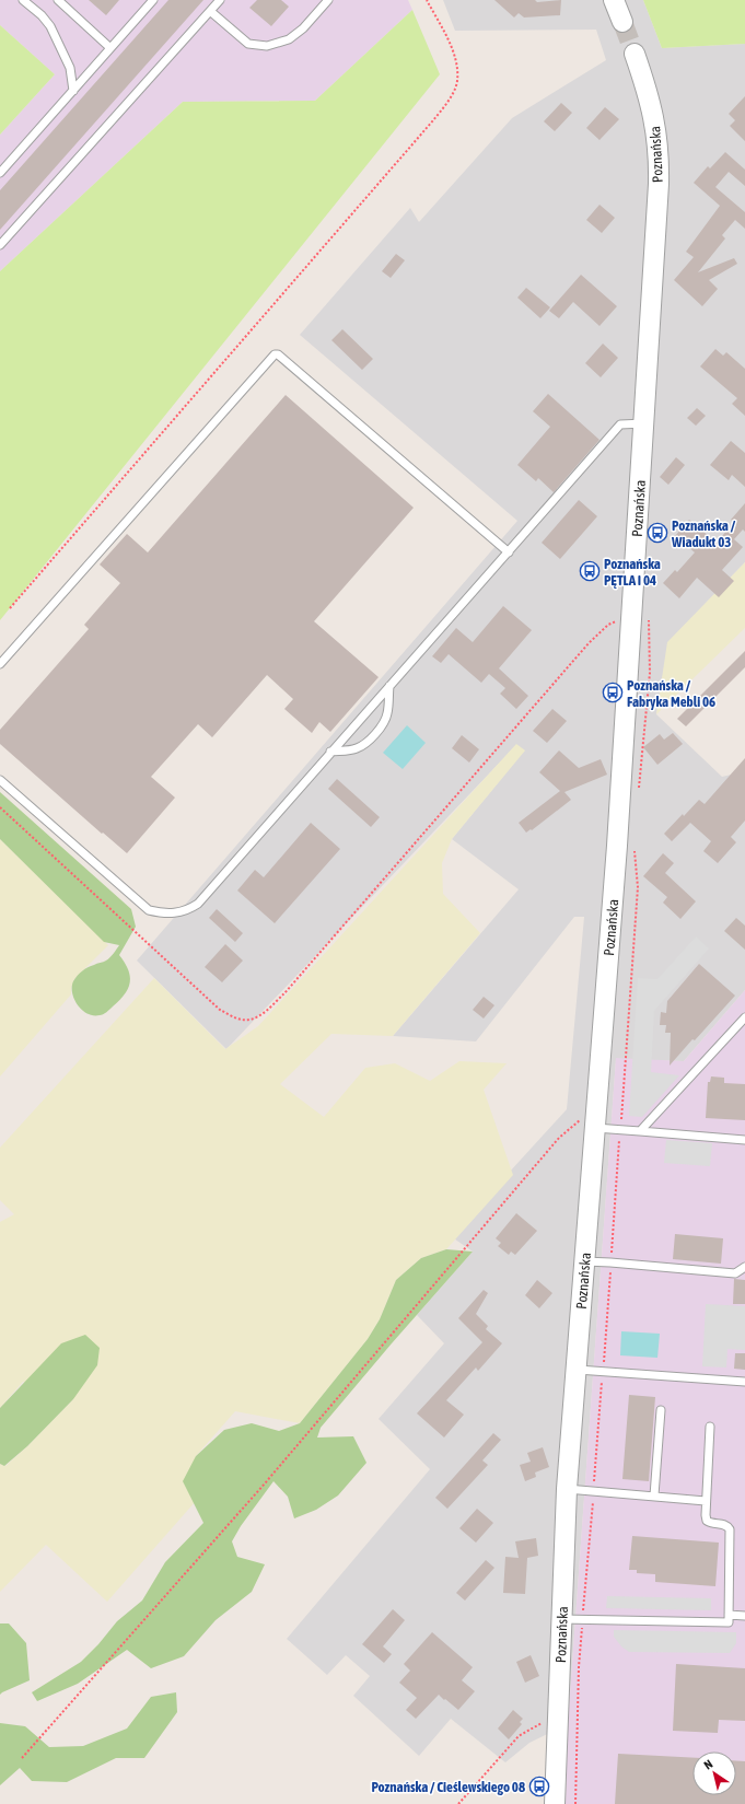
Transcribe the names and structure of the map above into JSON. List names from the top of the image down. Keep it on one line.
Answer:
{"streets":{"street":["Poznańska"]},"places":{"bus stop":["Poznańska / Wiadukt 03","Poznańska PĘTLA I 04","Poznańska / Fabryka Mebli 06","Poznańska / Cieślewskiego 08"]},"north":"top left"}
